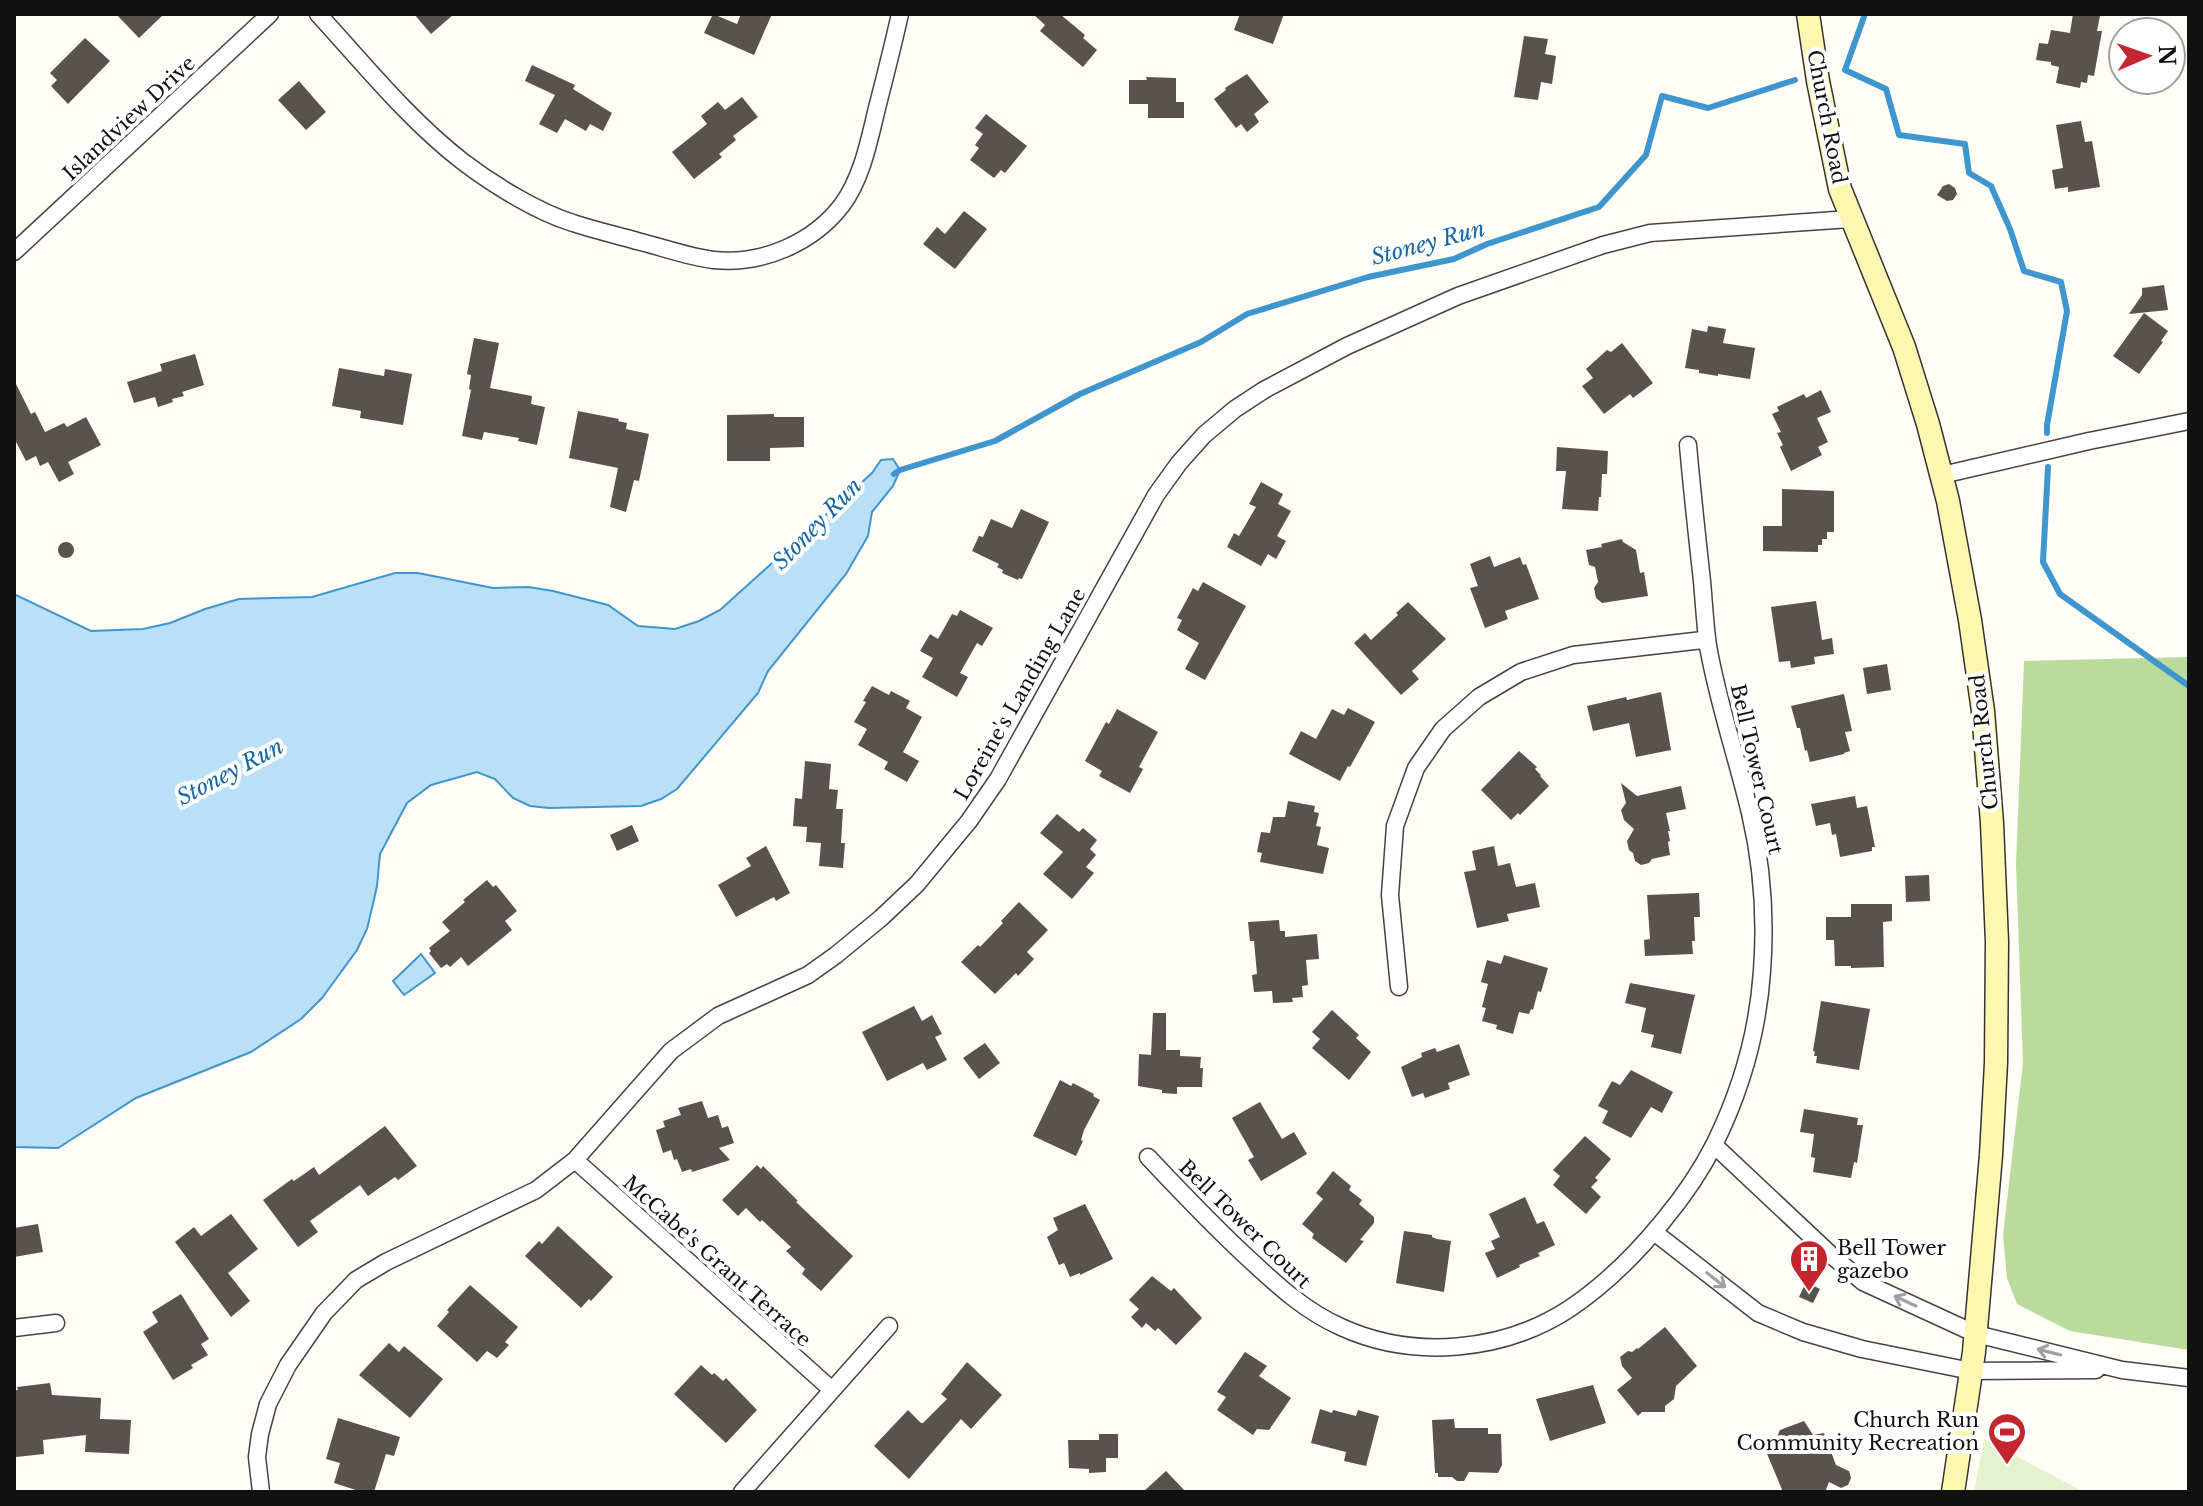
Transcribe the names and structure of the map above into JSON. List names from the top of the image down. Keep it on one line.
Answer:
{"streets":{"main road":["Church Road"],"street":["Islandview Drive","Loreine's Landing Lane","Bell Tower Court","McCabe's Grant Terrace"]},"crossings":[["Church Road","Loreine's Landing Lane"],["Loreine's Landing Lane","McCabe's Grant Terrace"]],"water":["Stoney Run"],"places":{"building":["Bell Tower gazebo"],"sports":["Church Run Community Recreation"]},"north":"right"}
